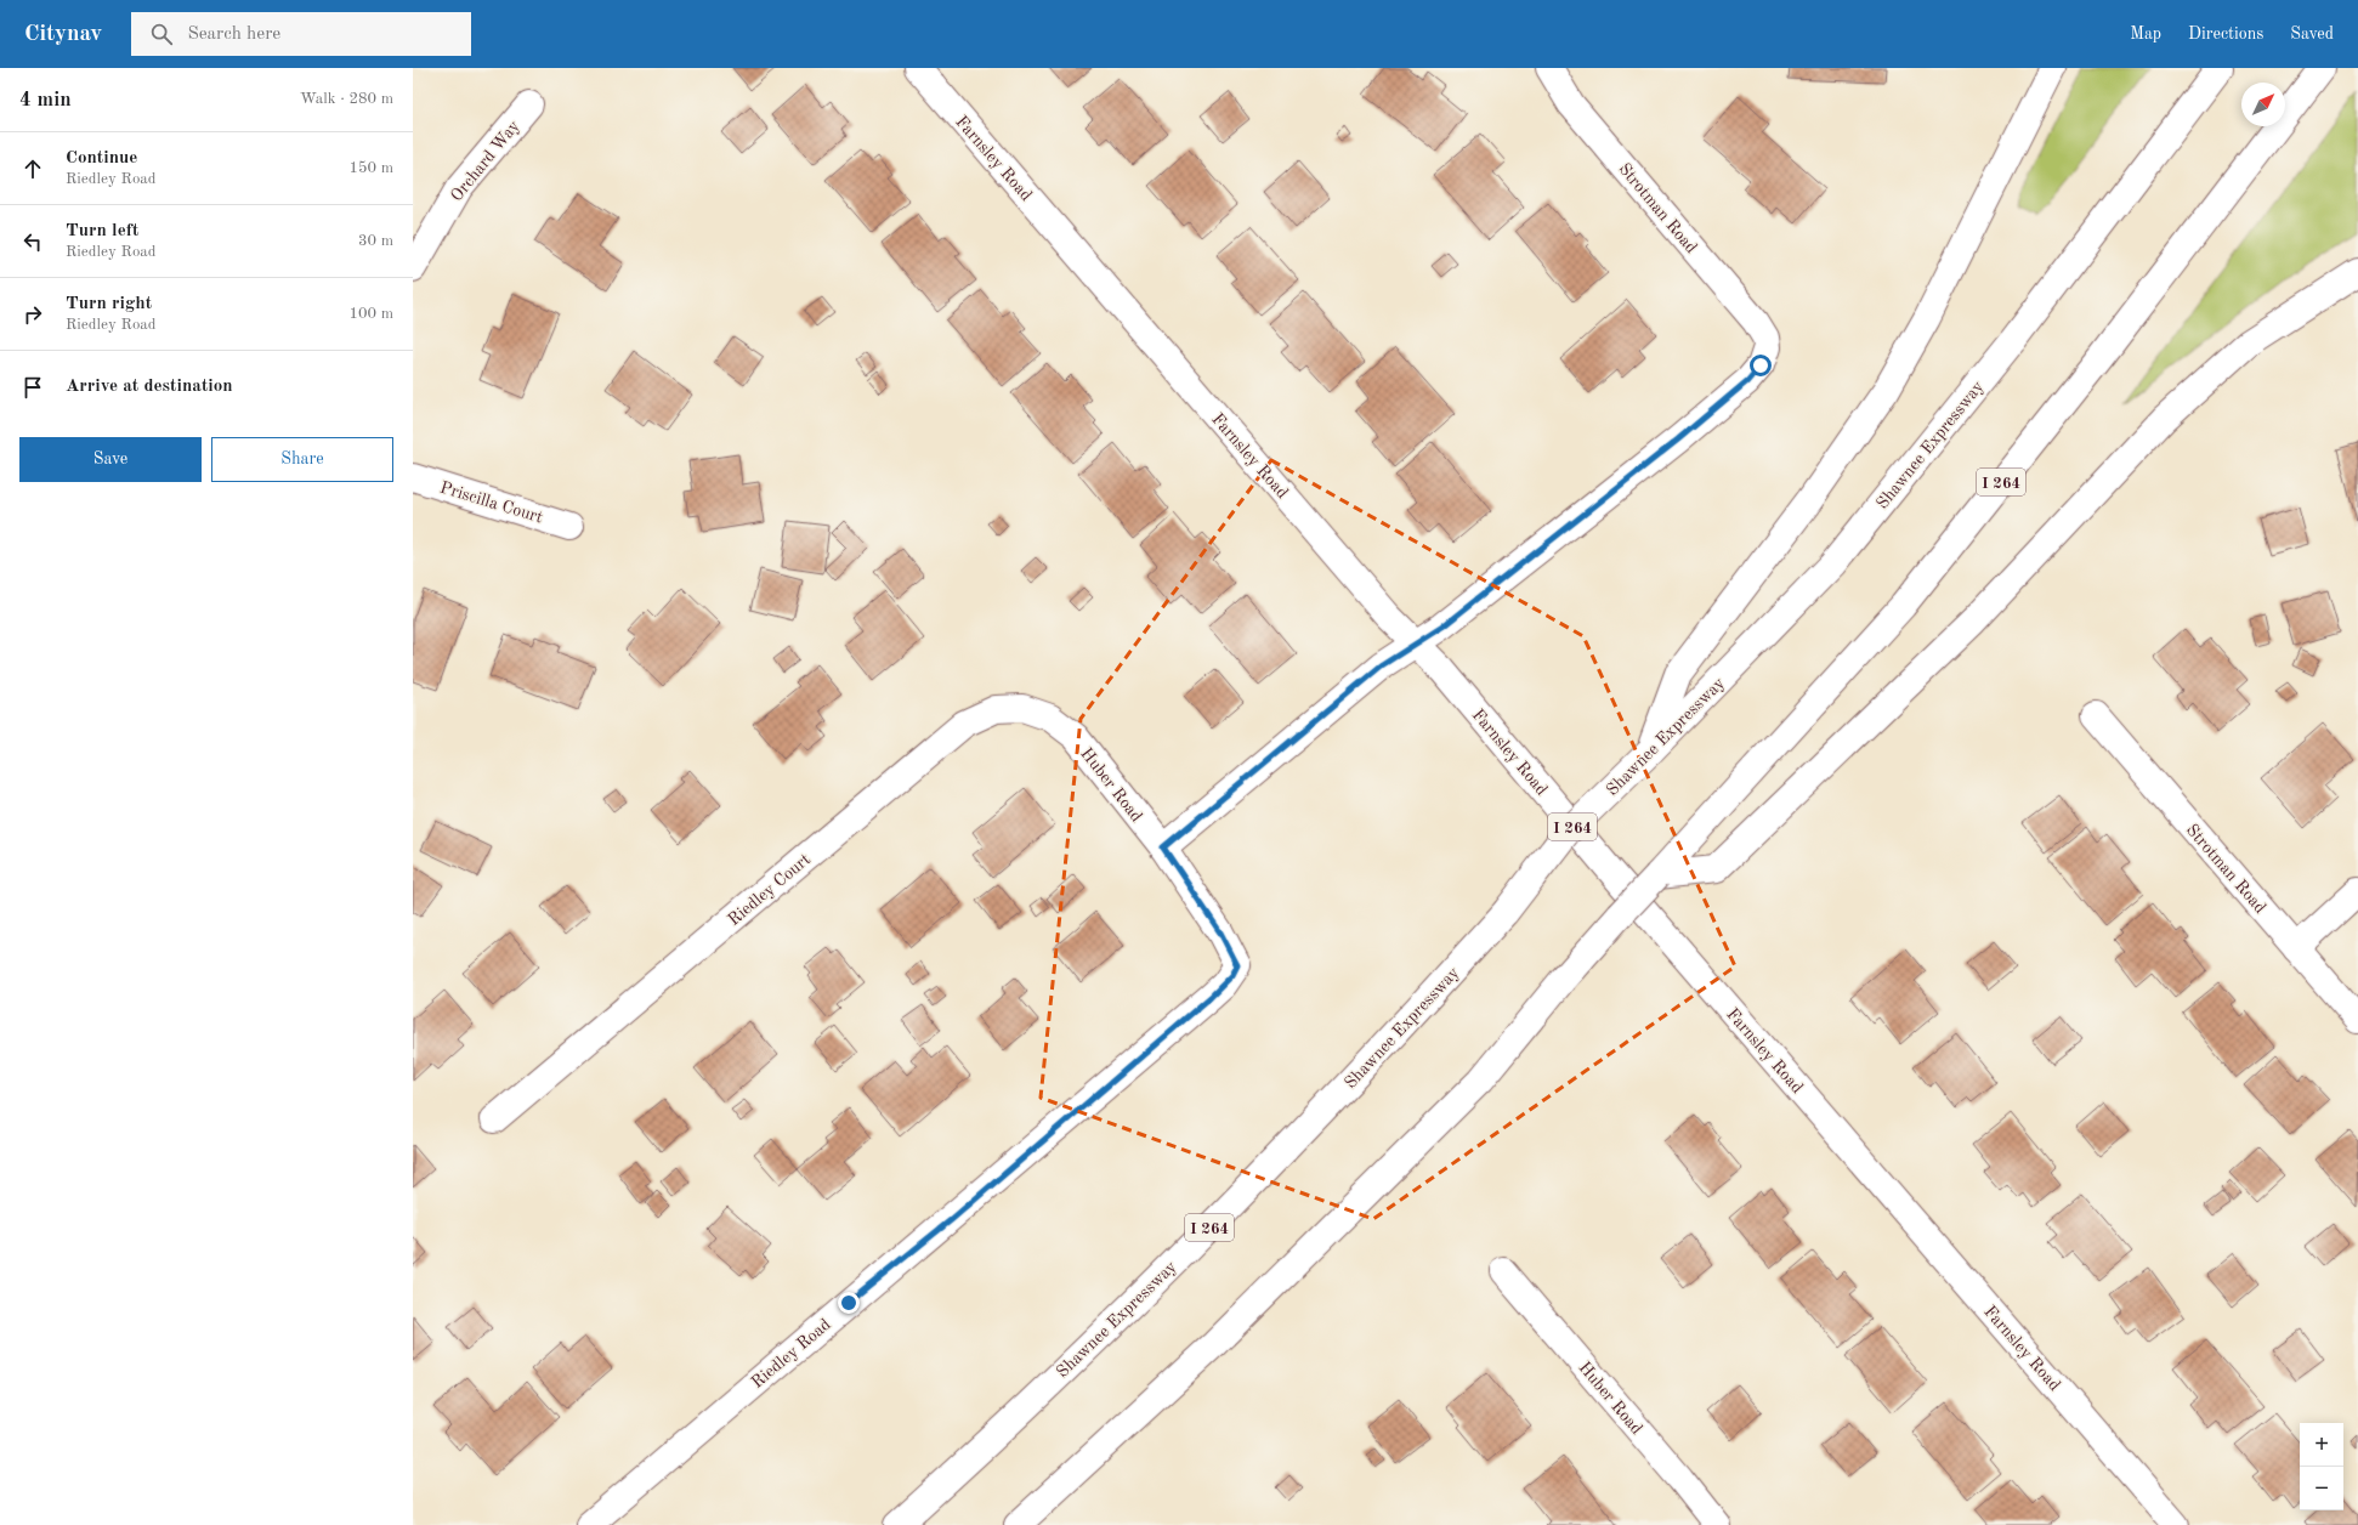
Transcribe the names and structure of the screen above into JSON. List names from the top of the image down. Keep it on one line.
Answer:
{"streets":{"main road":["Farnsley Road","Orchard Way","Strotman Road","Shawnee Expressway","I 264","Priscilla Court","Huber Road","Riedley Court","Riedley Road"]},"crossings":[["Farnsley Road","Strotman Road"],["Huber Road","Riedley Court"],["Huber Road","Riedley Road"]],"north":"top right","page":{"header":"Citynav","search":"Search here","nav":["Map","Directions","Saved"],"heading":["4 min","Walk · 280 m"],"list":[["Continue","Riedley Road","150 m"],["Turn left","Riedley Road","30 m"],["Turn right","Riedley Road","100 m"],"Arrive at destination"],"buttons":["Save","Share"],"map_buttons":["+","−"]}}
